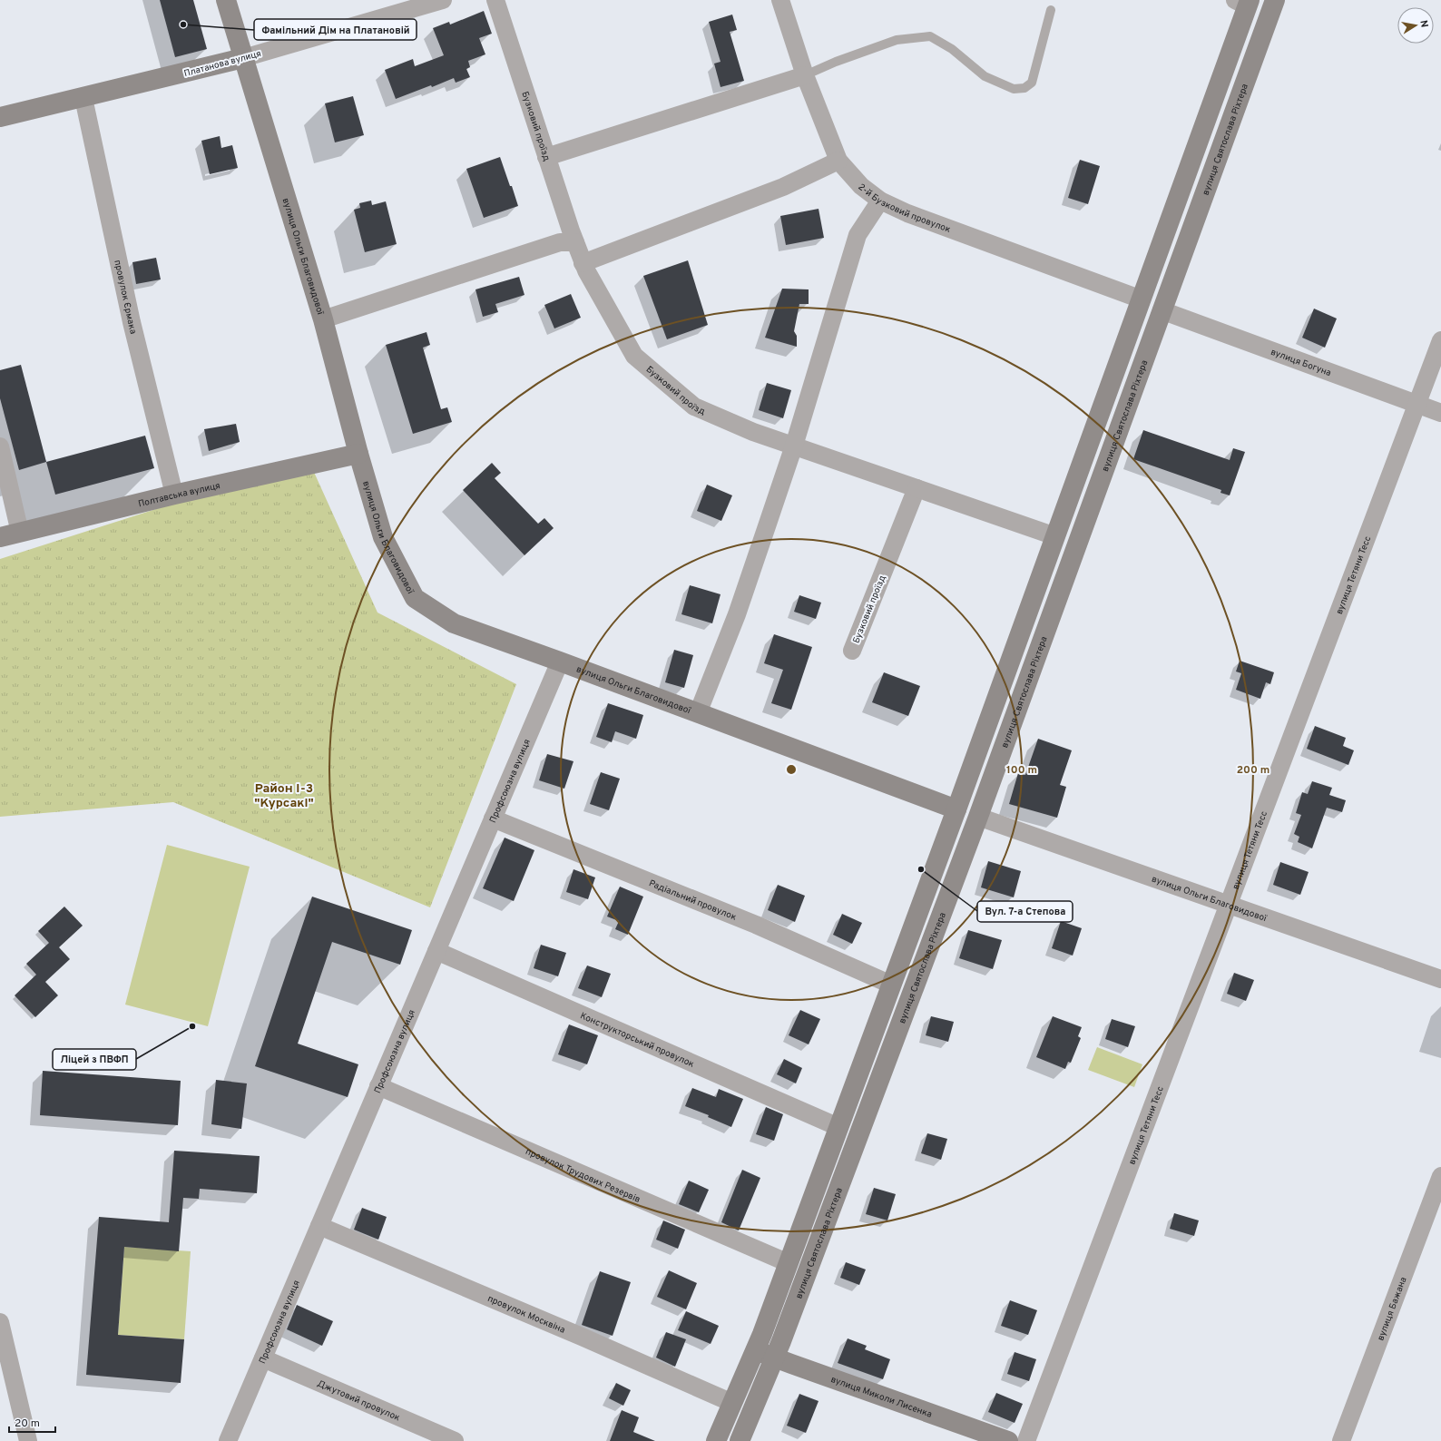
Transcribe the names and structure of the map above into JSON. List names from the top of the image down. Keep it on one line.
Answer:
{"streets":{"main road":["Платанова вулиця","вулиця Святослава Ріхтера","вулиця Ольги Благовидової","Полтавська вулиця","вулиця Миколи Лисенка"],"street":["Бузковий проїзд","2-й Бузковий провулок","провулок Єрмака","вулиця Богуна","вулиця Тетяни Тесс","Профсоюзна вулиця","Радіальний провулок","Конструкторський провулок","провулок Трудових Резервів","вулиця Бажана","провулок Москвіна","Джутовий провулок"]},"crossings":[["Платанова вулиця","вулиця Ольги Благовидової"],["Платанова вулиця","провулок Єрмака"],["вулиця Святослава Ріхтера","вулиця Ольги Благовидової"],["вулиця Святослава Ріхтера","вулиця Богуна"],["вулиця Святослава Ріхтера","вулиця Миколи Лисенка"],["вулиця Ольги Благовидової","Полтавська вулиця"],["вулиця Ольги Благовидової","вулиця Тетяни Тесс"],["вулиця Ольги Благовидової","Профсоюзна вулиця"],["провулок Єрмака","Полтавська вулиця"],["вулиця Богуна","вулиця Тетяни Тесс"],["Профсоюзна вулиця","Радіальний провулок"],["Профсоюзна вулиця","Конструкторський провулок"],["Профсоюзна вулиця","провулок Трудових Резервів"],["Профсоюзна вулиця","провулок Москвіна"],["Профсоюзна вулиця","Джутовий провулок"]],"districts":["Район І-3 \"Курсакі\""],"places":["Фамільний Дім на Платановій","Вул. 7-а Степова","Ліцей з ПВФП"],"scale_bar":"20 m","north":"right","rings":["100 m","200 m"]}
